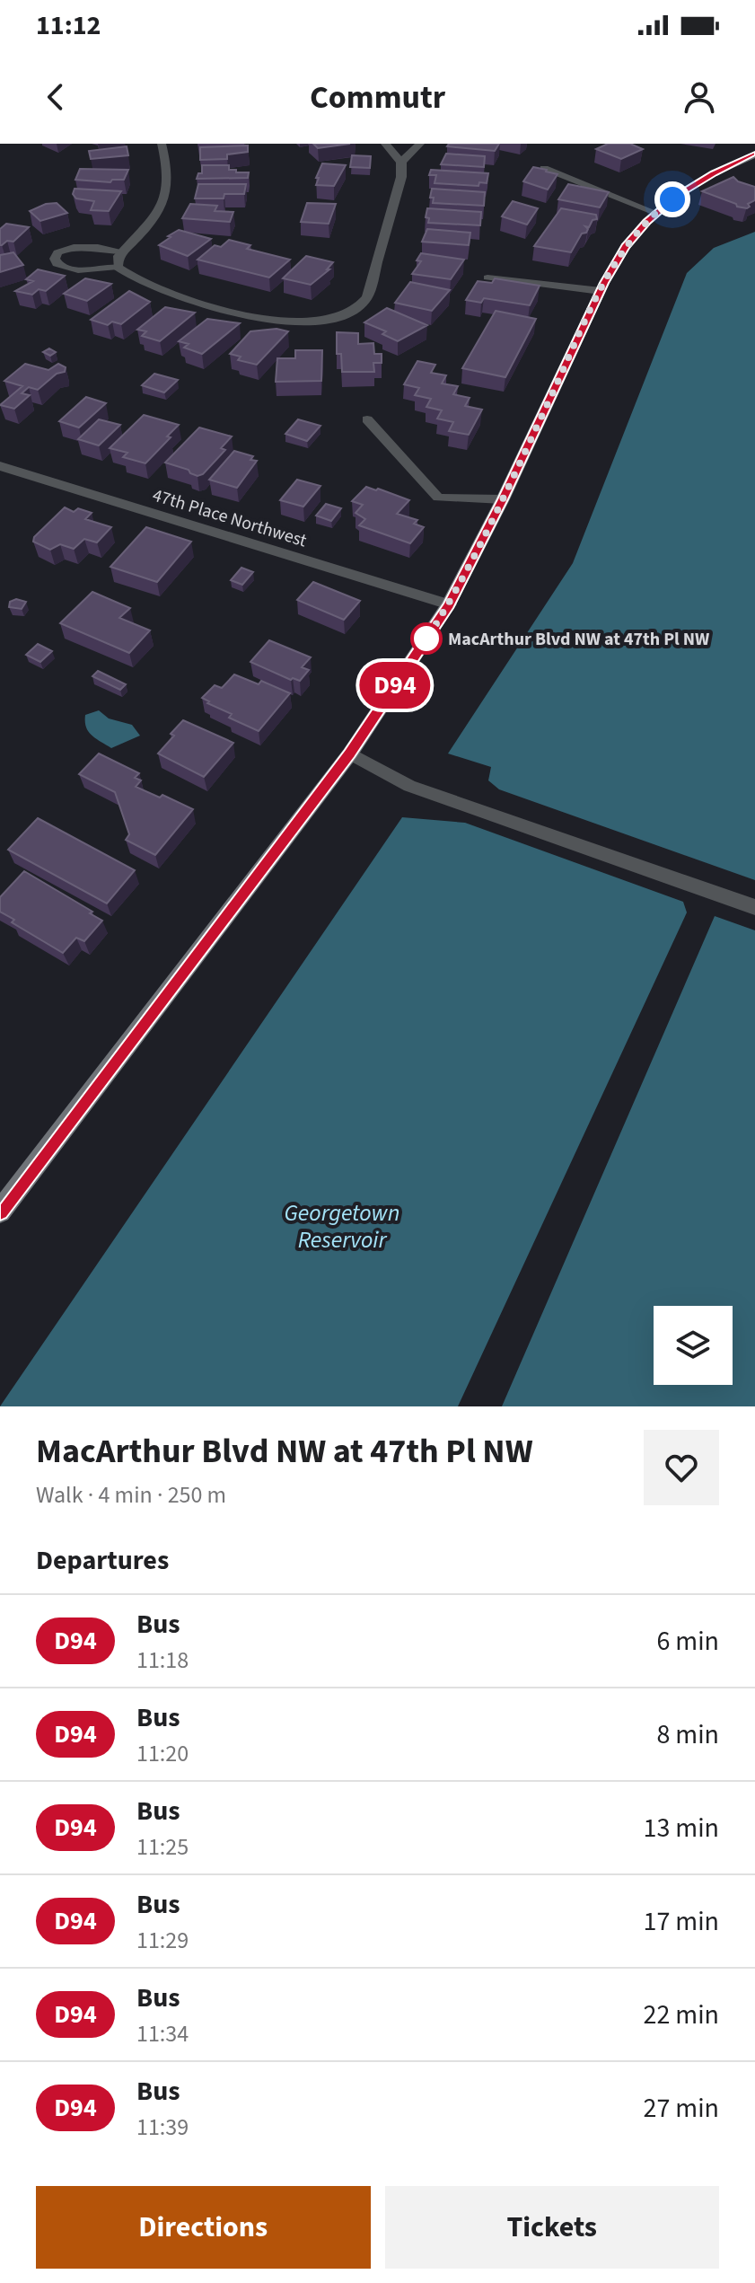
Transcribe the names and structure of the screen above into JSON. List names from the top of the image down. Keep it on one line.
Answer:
{"streets":{"street":["47th Place Northwest"]},"water":["Georgetown Reservoir"],"places":["MacArthur Blvd NW at 47th Pl NW"],"lines":["bus line D94"],"page":{"status":"11:12","header":"Commutr","on_map":"D94","heading":[["MacArthur Blvd NW at 47th Pl NW","Walk · 4 min · 250 m"],"Departures"],"list":[{"mark":"D94","name":"Bus","note":"11:18","value":"6 min"},{"mark":"D94","name":"Bus","note":"11:20","value":"8 min"},{"mark":"D94","name":"Bus","note":"11:25","value":"13 min"},{"mark":"D94","name":"Bus","note":"11:29","value":"17 min"},{"mark":"D94","name":"Bus","note":"11:34","value":"22 min"},{"mark":"D94","name":"Bus","note":"11:39","value":"27 min"}],"buttons":["Directions","Tickets"]}}
